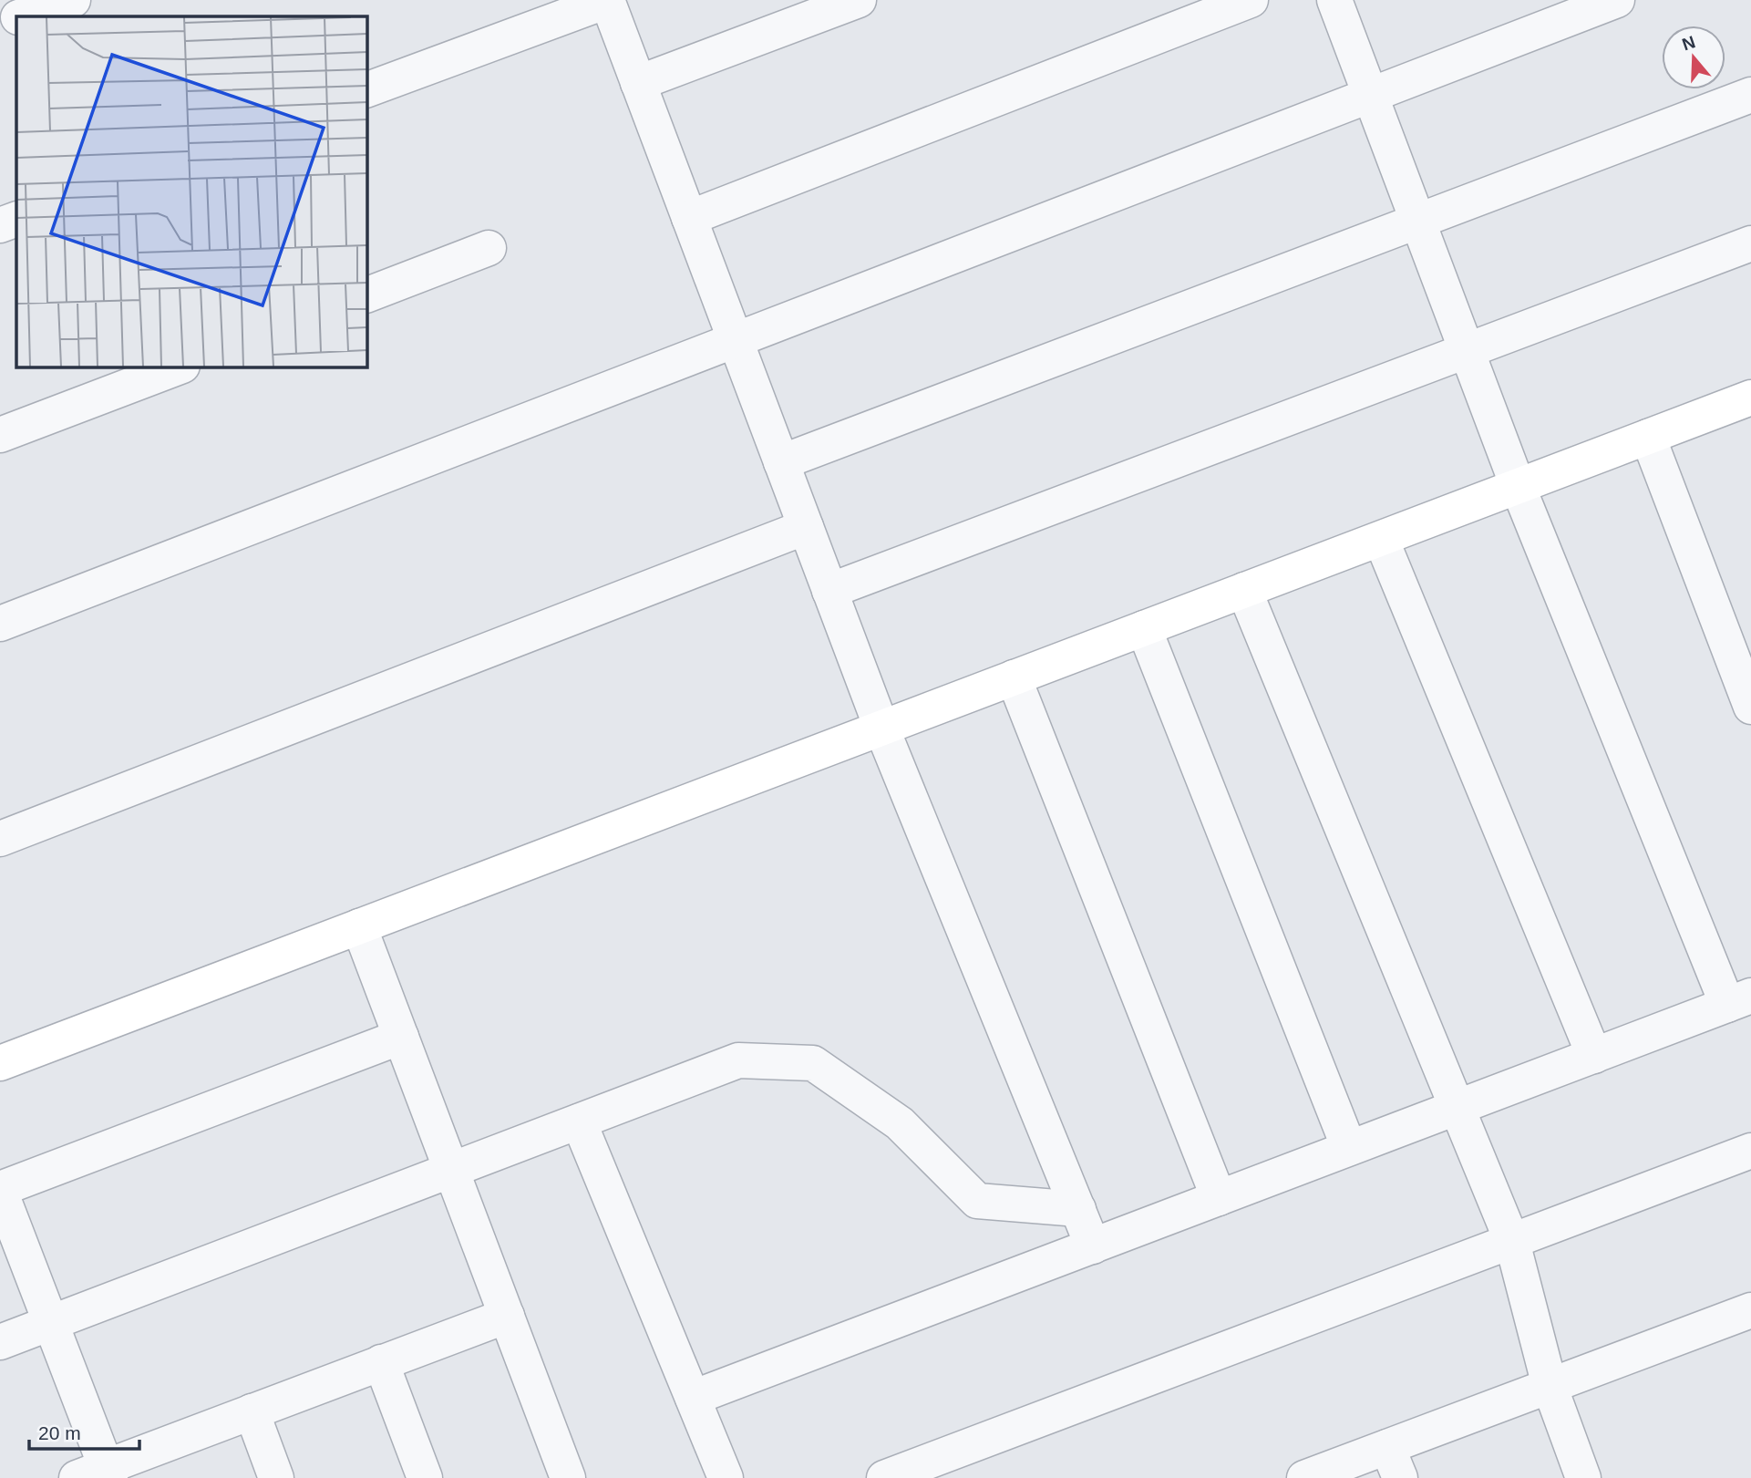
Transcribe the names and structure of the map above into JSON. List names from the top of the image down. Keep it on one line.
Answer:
{"scale_bar":"20 m","north":"top"}
